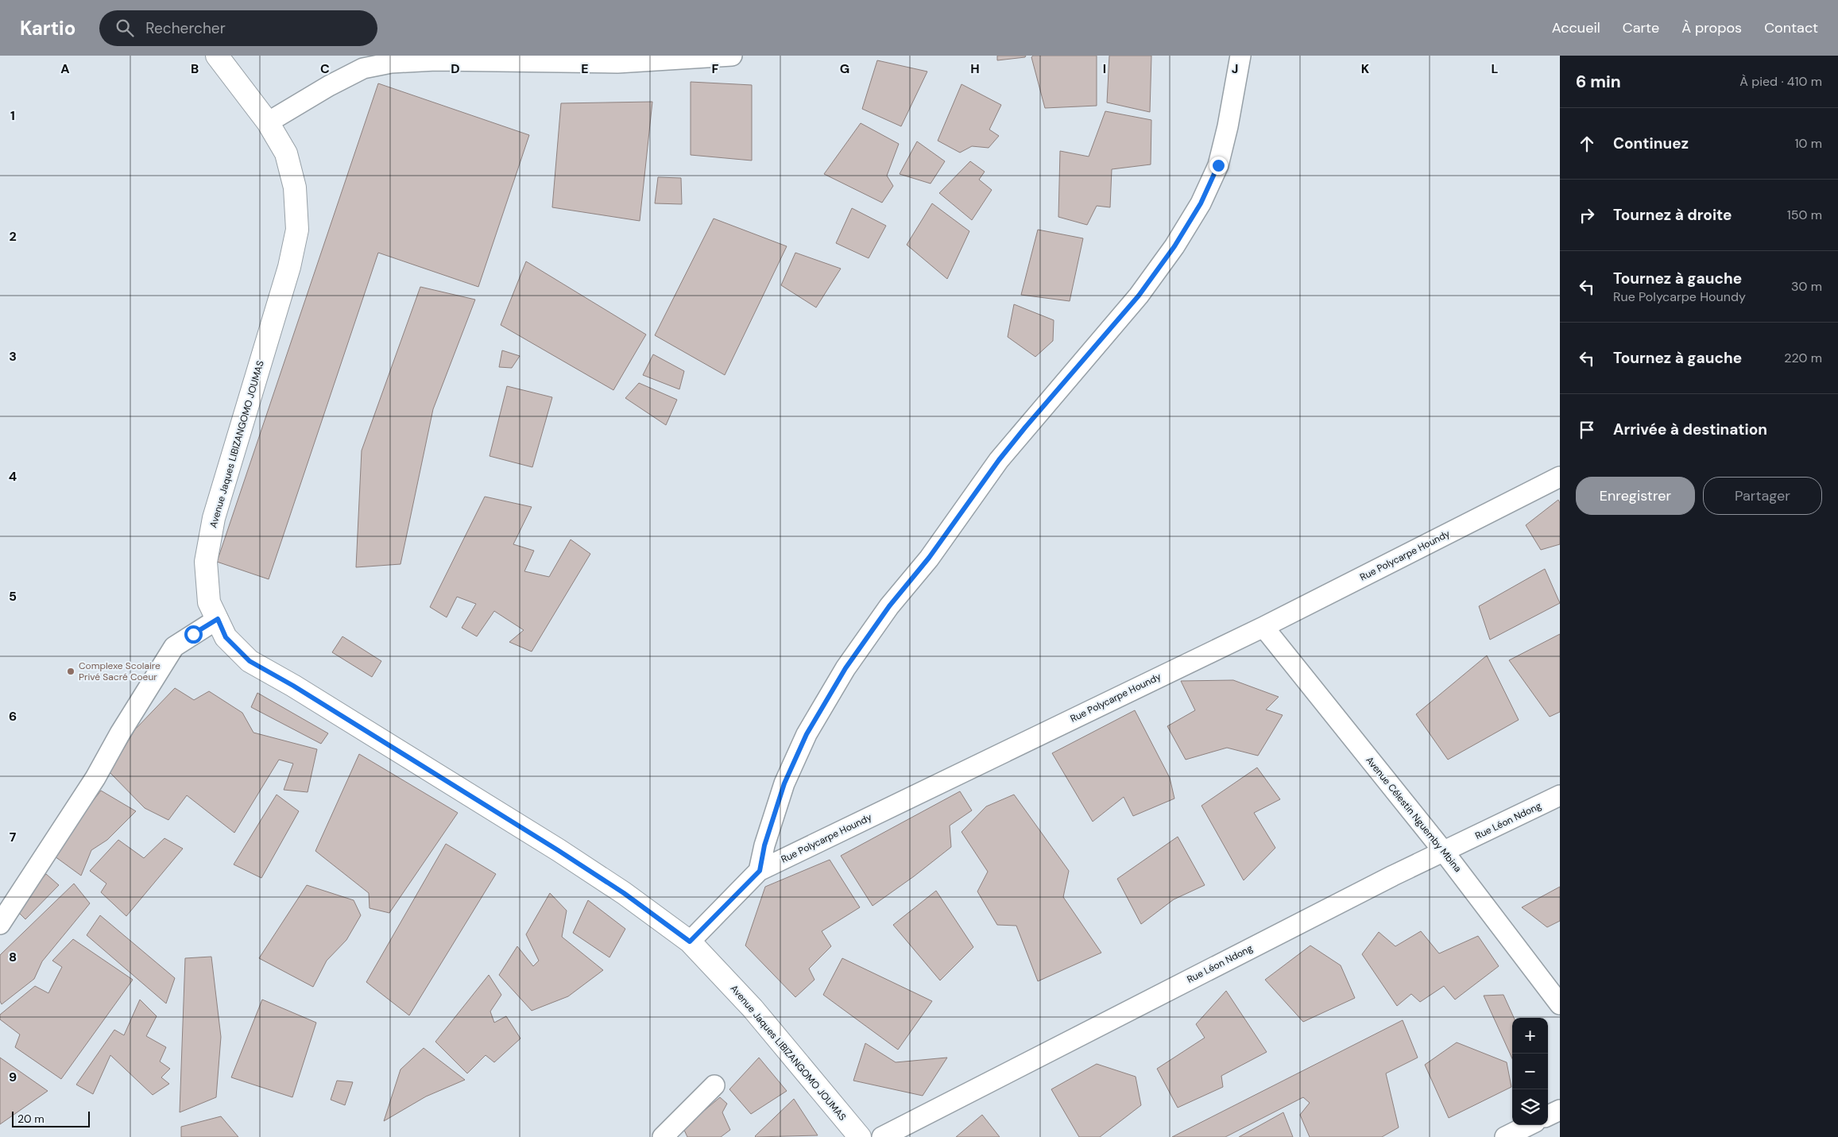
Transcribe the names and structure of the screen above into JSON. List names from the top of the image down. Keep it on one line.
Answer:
{"streets":{"main road":["Avenue Jaques LIBIZANGOMO JOUMAS"],"street":["Rue Polycarpe Houndy","Avenue Célestin Nguemby Mbina","Rue Léon Ndong"]},"crossings":[["Avenue Jaques LIBIZANGOMO JOUMAS","Rue Polycarpe Houndy"],["Rue Polycarpe Houndy","Avenue Célestin Nguemby Mbina"],["Avenue Célestin Nguemby Mbina","Rue Léon Ndong"]],"places":["Complexe Scolaire Privé Sacré Coeur"],"scale_bar":"20 m","page":{"header":"Kartio","search":"Rechercher","nav":["Accueil","Carte","À propos","Contact"],"heading":["6 min","À pied · 410 m"],"list":[["Continuez","10 m"],["Tournez à droite","150 m"],["Tournez à gauche","Rue Polycarpe Houndy","30 m"],["Tournez à gauche","220 m"],"Arrivée à destination"],"buttons":["Enregistrer","Partager"],"map_buttons":["+","−"],"scale":"20 m"},"grid":{"columns":["A","B","C","D","E","F","G","H","I","J","K","L"],"rows":["1","2","3","4","5","6","7","8","9"]}}
